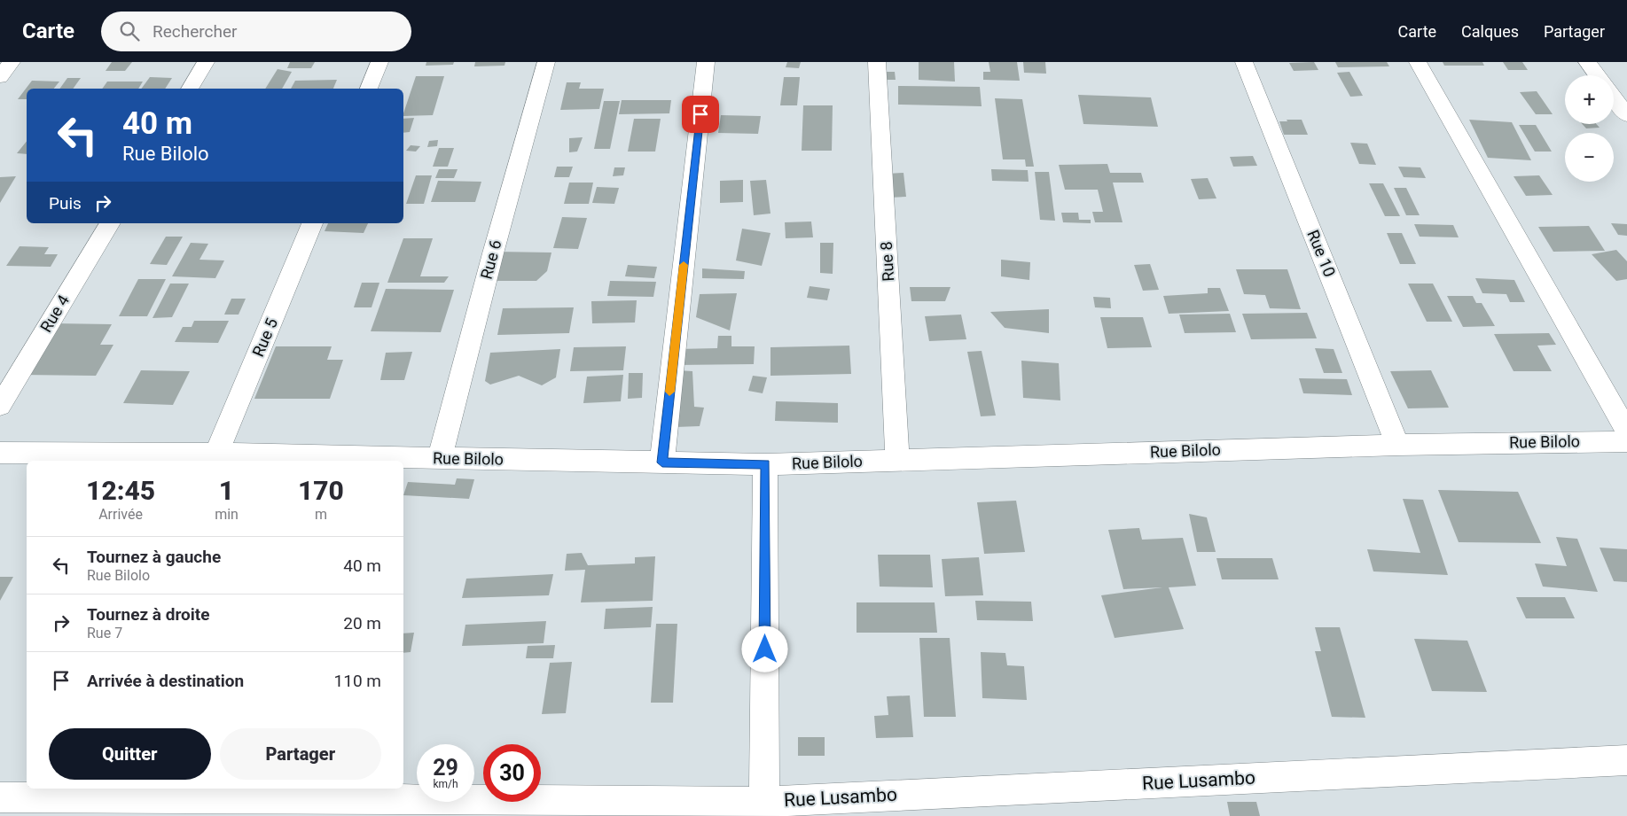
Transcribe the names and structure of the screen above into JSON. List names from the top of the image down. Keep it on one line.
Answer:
{"streets":{"street":["Rue 10","Rue 6","Rue 8","Rue 4","Rue 5","Rue Bilolo","Rue Lusambo"]},"crossings":[["Rue 10","Rue Bilolo"],["Rue 6","Rue Bilolo"],["Rue 8","Rue Bilolo"],["Rue 5","Rue Bilolo"]],"page":{"header":"Carte","search":"Rechercher","nav":["Carte","Calques","Partager"],"map_buttons":["+","−"],"turn":["40 m","Rue Bilolo"],"then":"Puis","eta":["12:45","Arrivée","1","min","170","m"],"list":[{"name":"Tournez à gauche","note":"Rue Bilolo","value":"40 m"},{"name":"Tournez à droite","note":"Rue 7","value":"20 m"},{"name":"Arrivée à destination","value":"110 m"}],"buttons":["Quitter","Partager"],"speed":"29 km/h","limit":"30"}}
